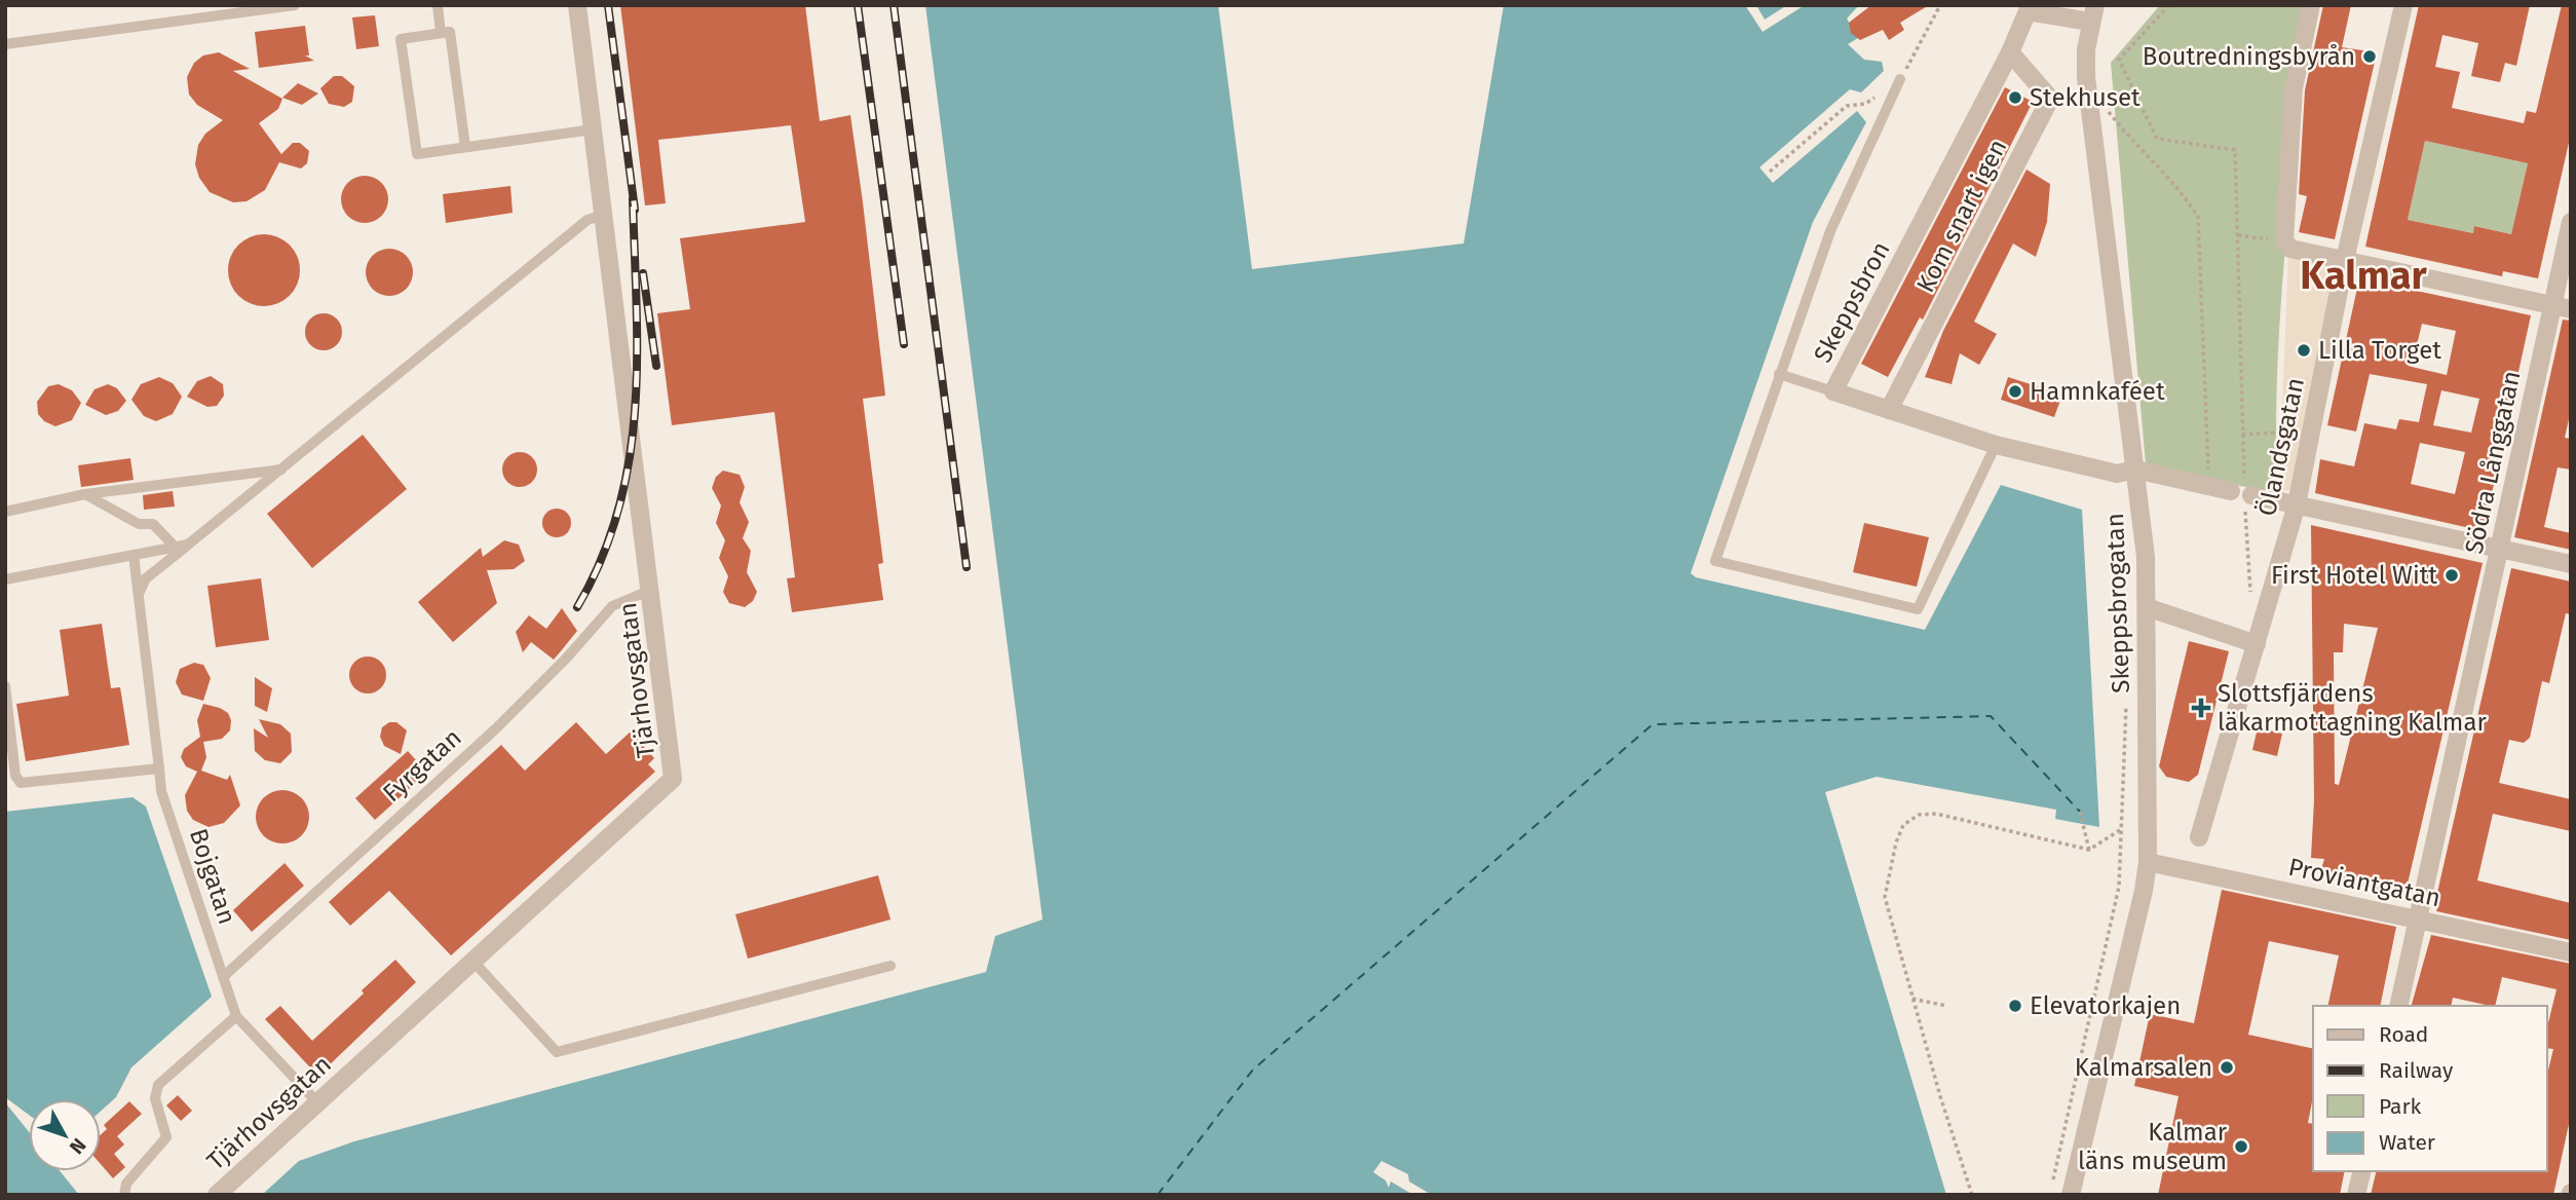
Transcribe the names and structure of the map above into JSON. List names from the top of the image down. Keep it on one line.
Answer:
{"streets":{"street":["Kom snart igen","Skeppsbron","Ölandsgatan","Södra Långgatan","Skeppsbrogatan","Tjärhovsgatan","Proviantgatan"],"lane":["Fyrgatan","Bojgatan"]},"crossings":[["Kom snart igen","Skeppsbron"],["Skeppsbron","Ölandsgatan"],["Skeppsbron","Södra Långgatan"],["Skeppsbron","Skeppsbrogatan"],["Södra Långgatan","Proviantgatan"],["Skeppsbrogatan","Proviantgatan"],["Tjärhovsgatan","Fyrgatan"],["Tjärhovsgatan","Bojgatan"],["Fyrgatan","Bojgatan"]],"districts":["Kalmar"],"places":{"other":["Boutredningsbyrån","Stekhuset","Lilla Torget","Hamnkaféet","First Hotel Witt","Elevatorkajen","Kalmarsalen","Kalmar läns museum"],"health":["Slottsfjärdens läkarmottagning Kalmar"]},"legend":["Road","Railway","Park","Water"],"north":"bottom right"}
